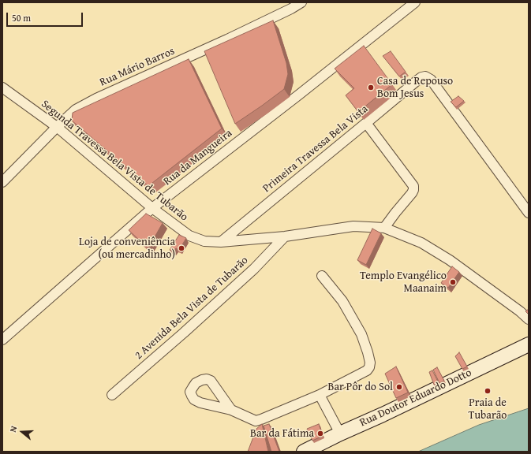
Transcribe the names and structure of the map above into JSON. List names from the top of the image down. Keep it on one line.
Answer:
{"streets":{"main road":["Rua Doutor Eduardo Dotto"],"street":["Rua Mário Barros","Primeira Travessa Bela Vista","Rua da Mangueira","Segunda Travessa Bela Vista de Tubarão","2 Avenida Bela Vista de Tubarão"]},"crossings":[["Rua Mário Barros","Segunda Travessa Bela Vista de Tubarão"],["Primeira Travessa Bela Vista","Segunda Travessa Bela Vista de Tubarão"],["Rua da Mangueira","Segunda Travessa Bela Vista de Tubarão"],["Segunda Travessa Bela Vista de Tubarão","2 Avenida Bela Vista de Tubarão"]],"places":["Casa de Repouso Bom Jesus","Loja de conveniência (ou mercadinho)","Templo Evangélico Maanaim","Bar Pôr do Sol","Praia de Tubarão","Bar da Fátima"],"scale_bar":"50 m","north":"left"}
